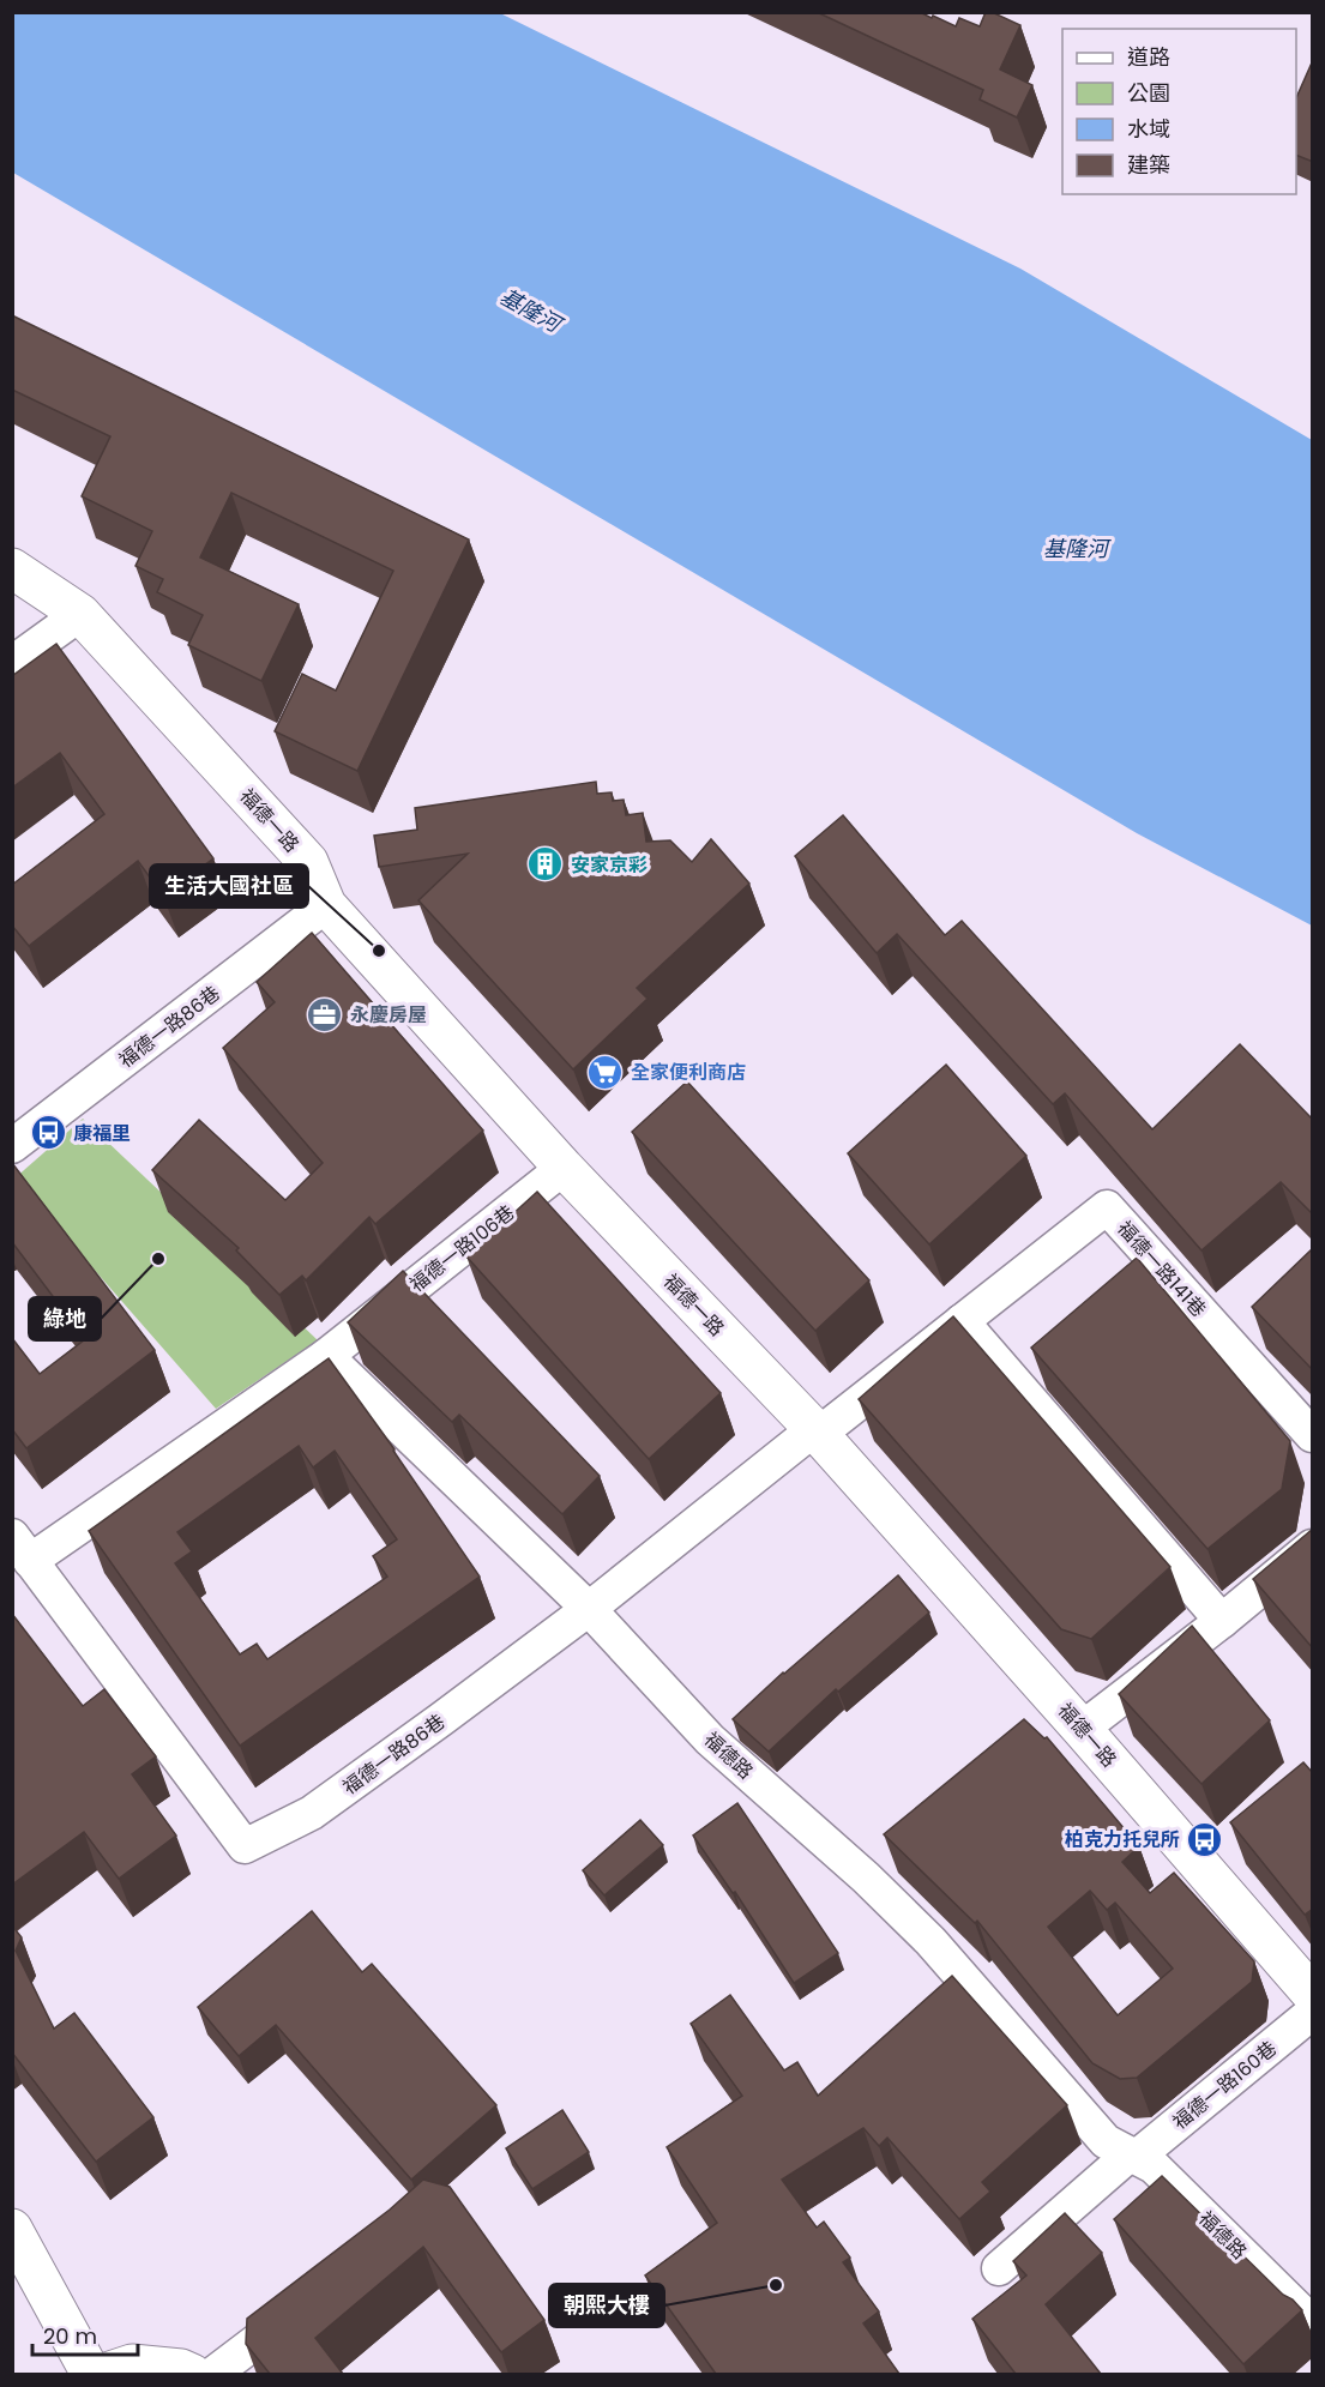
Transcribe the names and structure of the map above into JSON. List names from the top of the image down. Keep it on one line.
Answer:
{"streets":{"street":["福德一路","福德一路86巷","福德一路106巷","福德一路141巷","福德路","福德一路160巷"]},"crossings":[["福德一路","福德一路86巷"],["福德一路","福德一路106巷"],["福德一路","福德一路141巷"],["福德一路86巷","福德一路106巷"],["福德一路86巷","福德一路141巷"],["福德一路86巷","福德路"],["福德一路106巷","福德路"],["福德路","福德一路160巷"]],"water":["基隆河"],"places":{"building":["安家京彩"],"other":["生活大國社區","綠地","朝熙大樓"],"office":["永慶房屋"],"supermarket":["全家便利商店"],"bus stop":["康福里","柏克力托兒所"]},"legend":["道路","公園","水域","建築"],"scale_bar":"20 m"}
